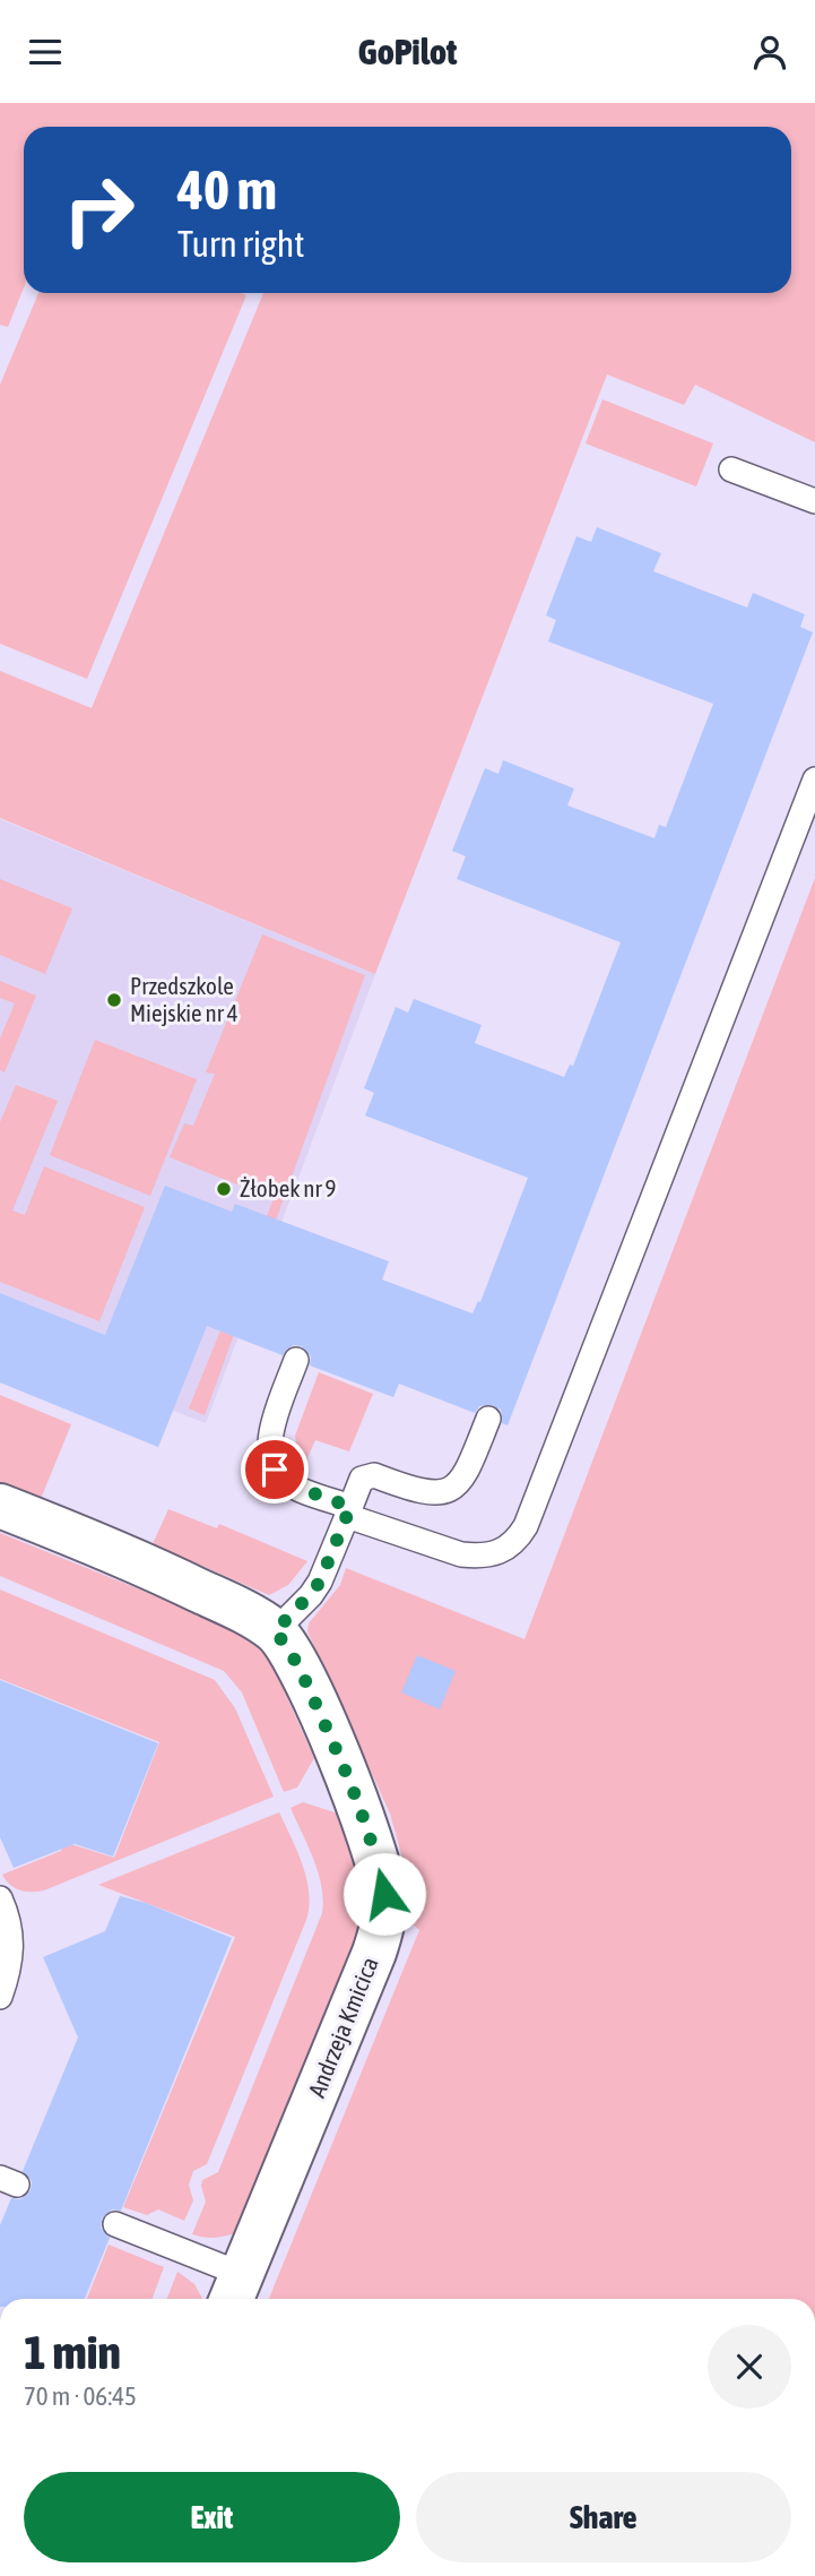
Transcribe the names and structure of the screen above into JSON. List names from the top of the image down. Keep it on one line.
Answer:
{"streets":{"street":["Andrzeja Kmicica"]},"places":["Przedszkole Miejskie nr 4","Żłobek nr 9"],"page":{"header":"GoPilot","turn":["40 m","Turn right"],"heading":["1 min","70 m · 06:45"],"buttons":["Exit","Share"]}}
